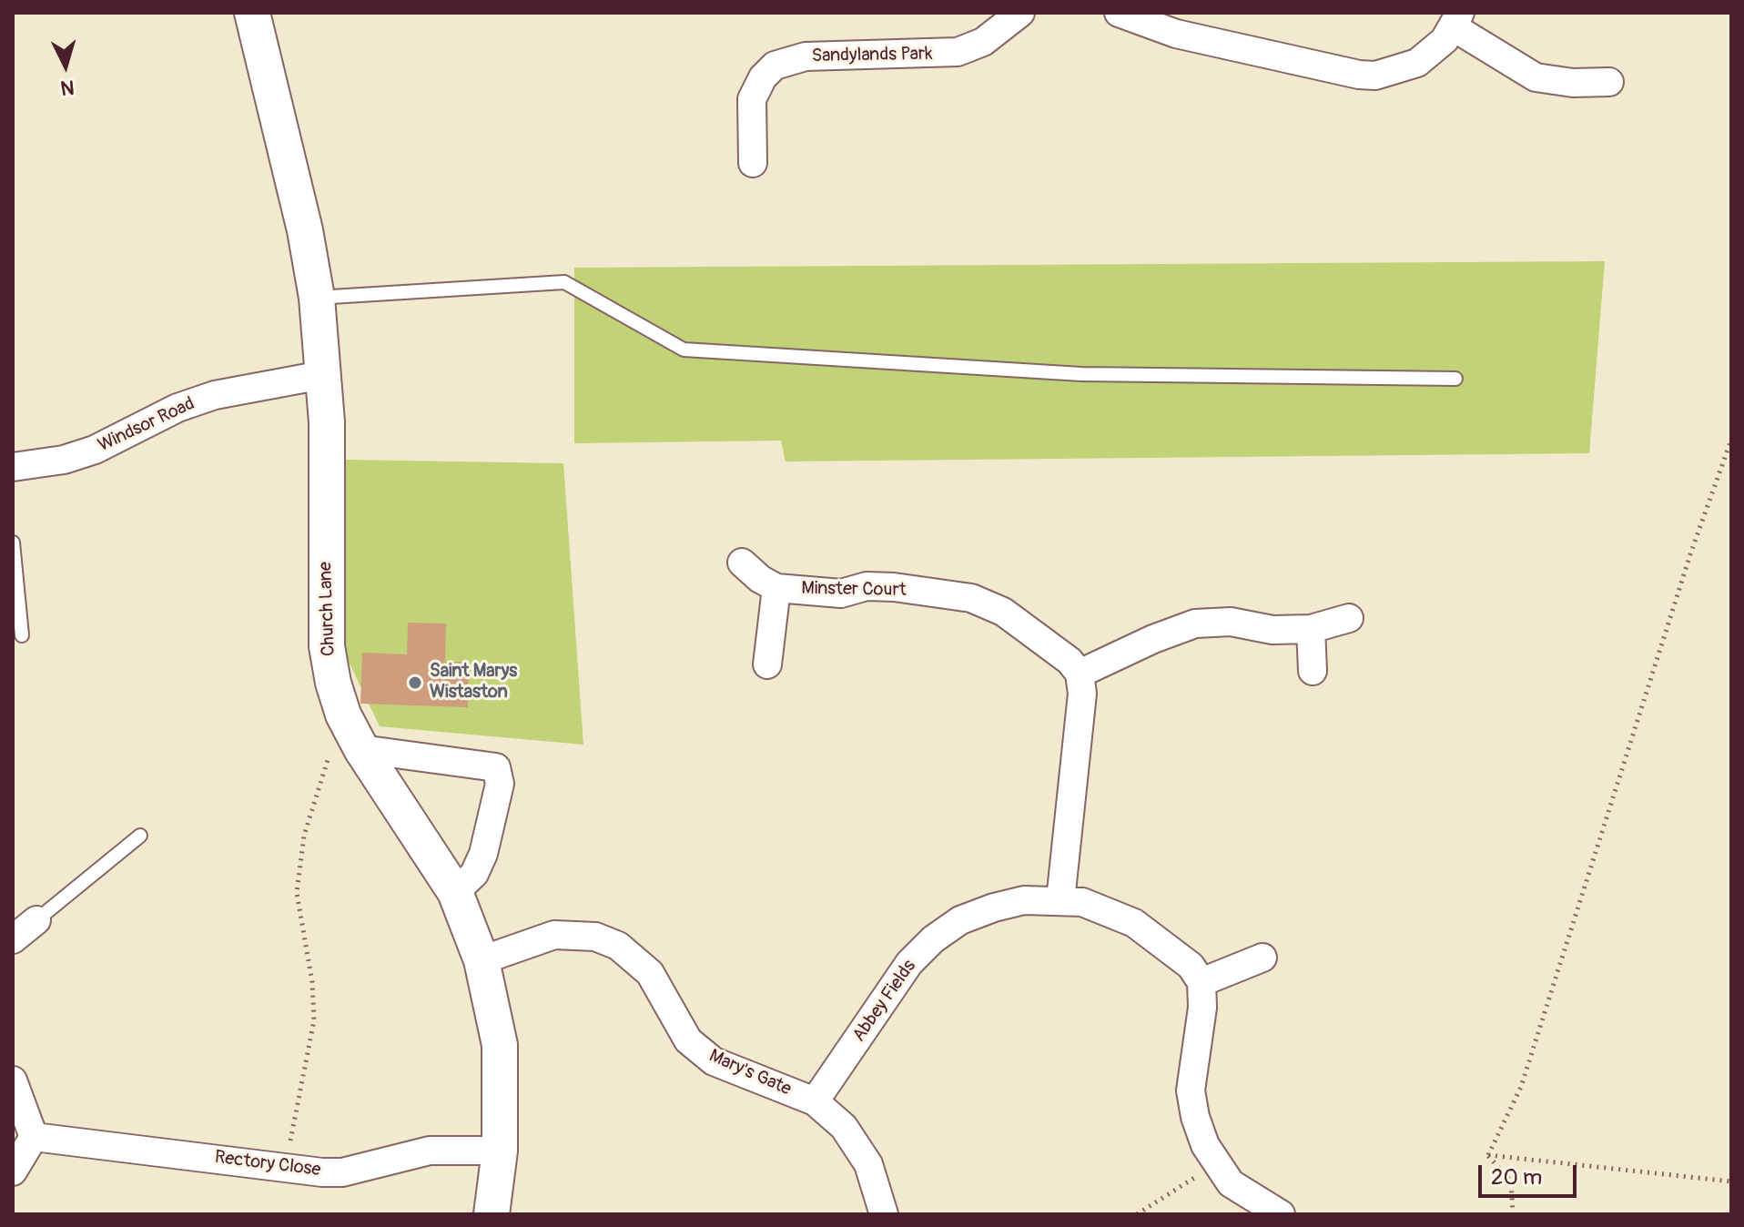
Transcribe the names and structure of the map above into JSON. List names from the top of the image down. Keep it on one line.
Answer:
{"streets":{"street":["Sandylands Park","Windsor Road","Minster Court","Church Lane","Abbey Fields","Mary's Gate","Rectory Close"]},"crossings":[["Windsor Road","Church Lane"],["Church Lane","Mary's Gate"],["Church Lane","Rectory Close"],["Abbey Fields","Mary's Gate"]],"places":["Saint Marys Wistaston"],"scale_bar":"20 m","north":"bottom"}
